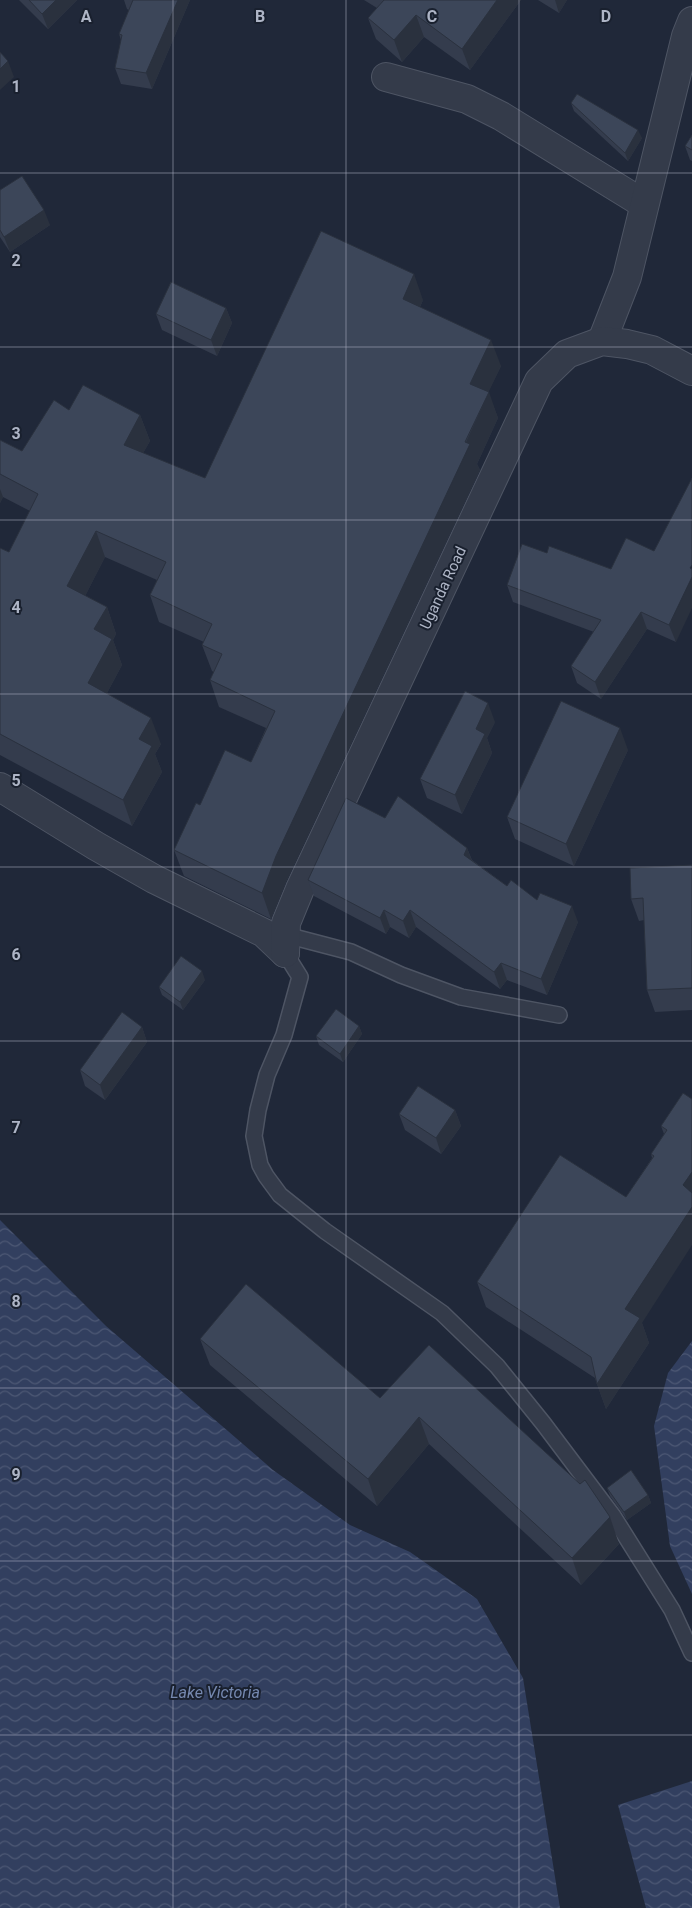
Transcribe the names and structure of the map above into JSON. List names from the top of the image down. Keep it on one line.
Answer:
{"streets":{"street":["Uganda Road"]},"water":["Lake Victoria"],"grid":{"columns":["A","B","C","D"],"rows":["1","2","3","4","5","6","7","8","9"]}}
